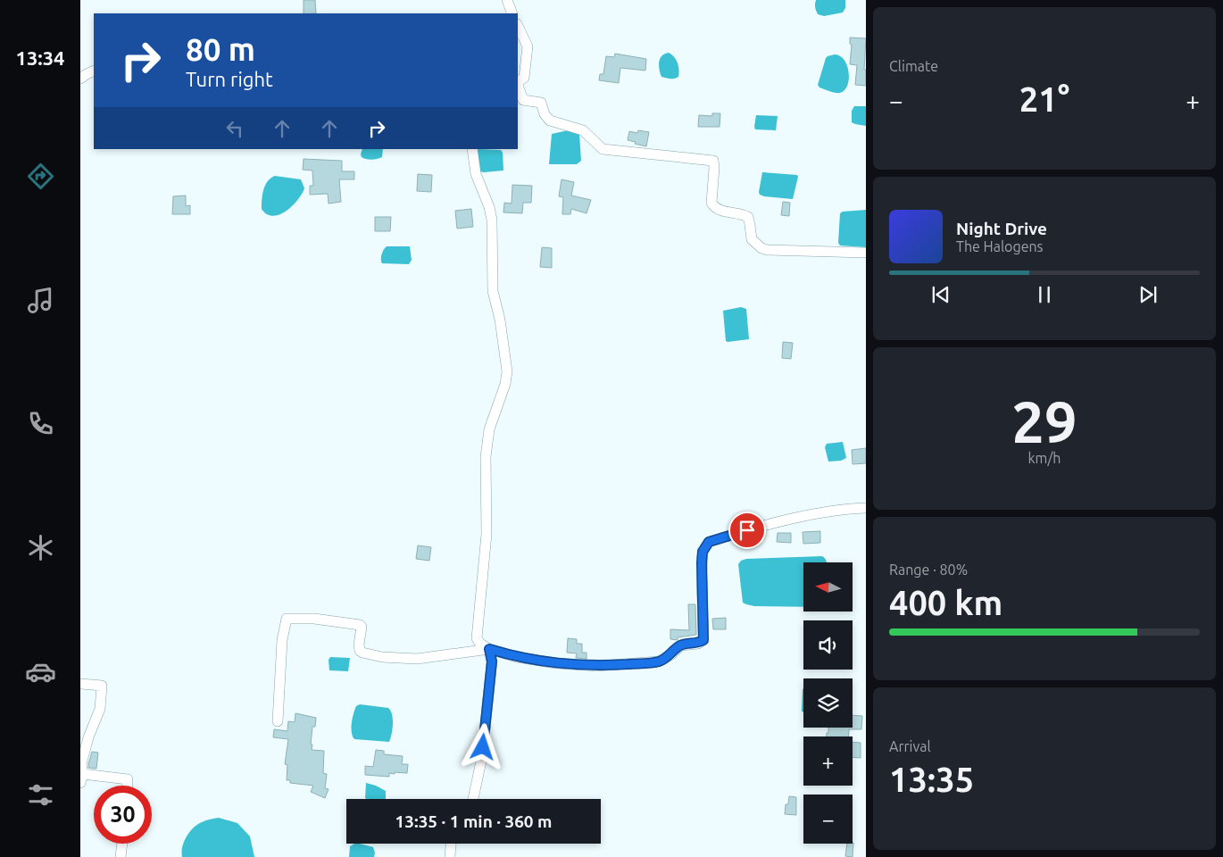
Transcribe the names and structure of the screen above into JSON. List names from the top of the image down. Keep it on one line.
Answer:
{"north":"left","page":{"tabs":"13:34","tile":["Climate",["29","km/h"],["Range · 80%","400 km"],["Arrival","13:35"]],"turn":["80 m","Turn right"],"heat":["−","21°","+"],"song":["Night Drive","The Halogens"],"map_buttons":["+","−"],"limit":"30","trip":"13:35 · 1 min · 360 m"}}
